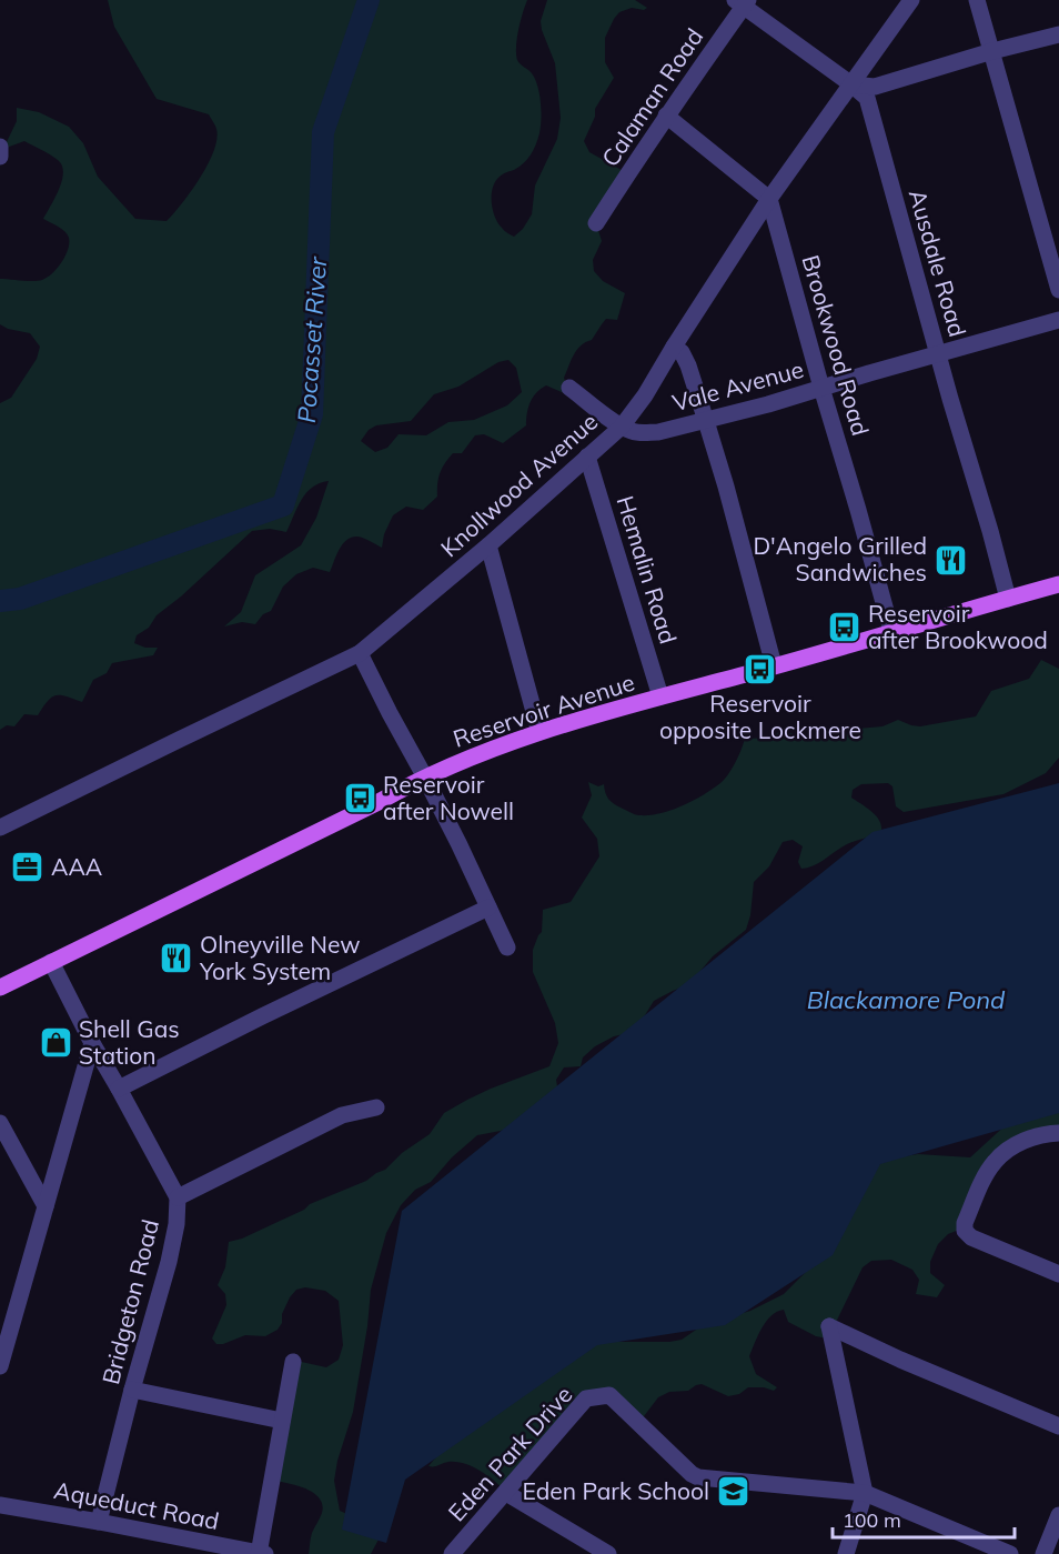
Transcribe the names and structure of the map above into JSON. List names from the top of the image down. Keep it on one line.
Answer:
{"streets":{"main road":["Reservoir Avenue"],"street":["Calaman Road","Ausdale Road","Brookwood Road","Vale Avenue","Knollwood Avenue","Hemalin Road","Bridgeton Road","Eden Park Drive","Aqueduct Road"]},"crossings":[["Calaman Road","Ausdale Road"],["Ausdale Road","Vale Avenue"],["Ausdale Road","Knollwood Avenue"],["Ausdale Road","Reservoir Avenue"],["Brookwood Road","Vale Avenue"],["Brookwood Road","Knollwood Avenue"],["Brookwood Road","Reservoir Avenue"],["Vale Avenue","Knollwood Avenue"],["Knollwood Avenue","Hemalin Road"],["Hemalin Road","Reservoir Avenue"],["Reservoir Avenue","Bridgeton Road"],["Bridgeton Road","Aqueduct Road"]],"water":["Pocasset River","Blackamore Pond"],"places":{"restaurant":["D'Angelo Grilled Sandwiches","Olneyville New York System"],"bus stop":["Reservoir after Brookwood","Reservoir opposite Lockmere","Reservoir after Nowell"],"office":["AAA"],"shop":["Shell Gas Station"],"school or university":["Eden Park School"]},"scale_bar":"100 m"}
